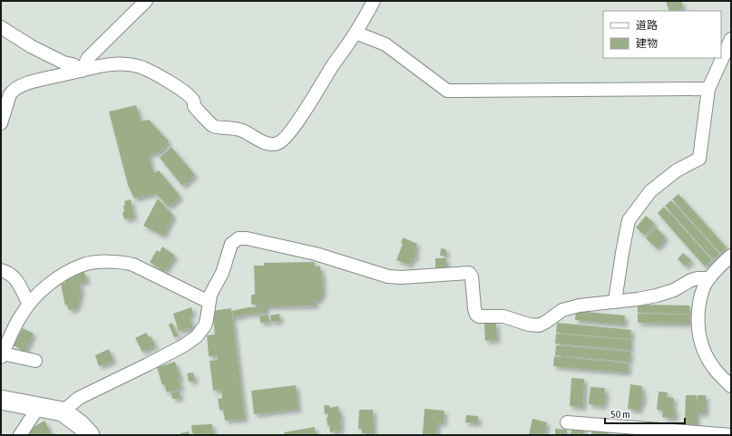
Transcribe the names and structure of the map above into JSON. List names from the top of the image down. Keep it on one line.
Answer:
{"legend":["道路","建物"],"scale_bar":"50 m"}
